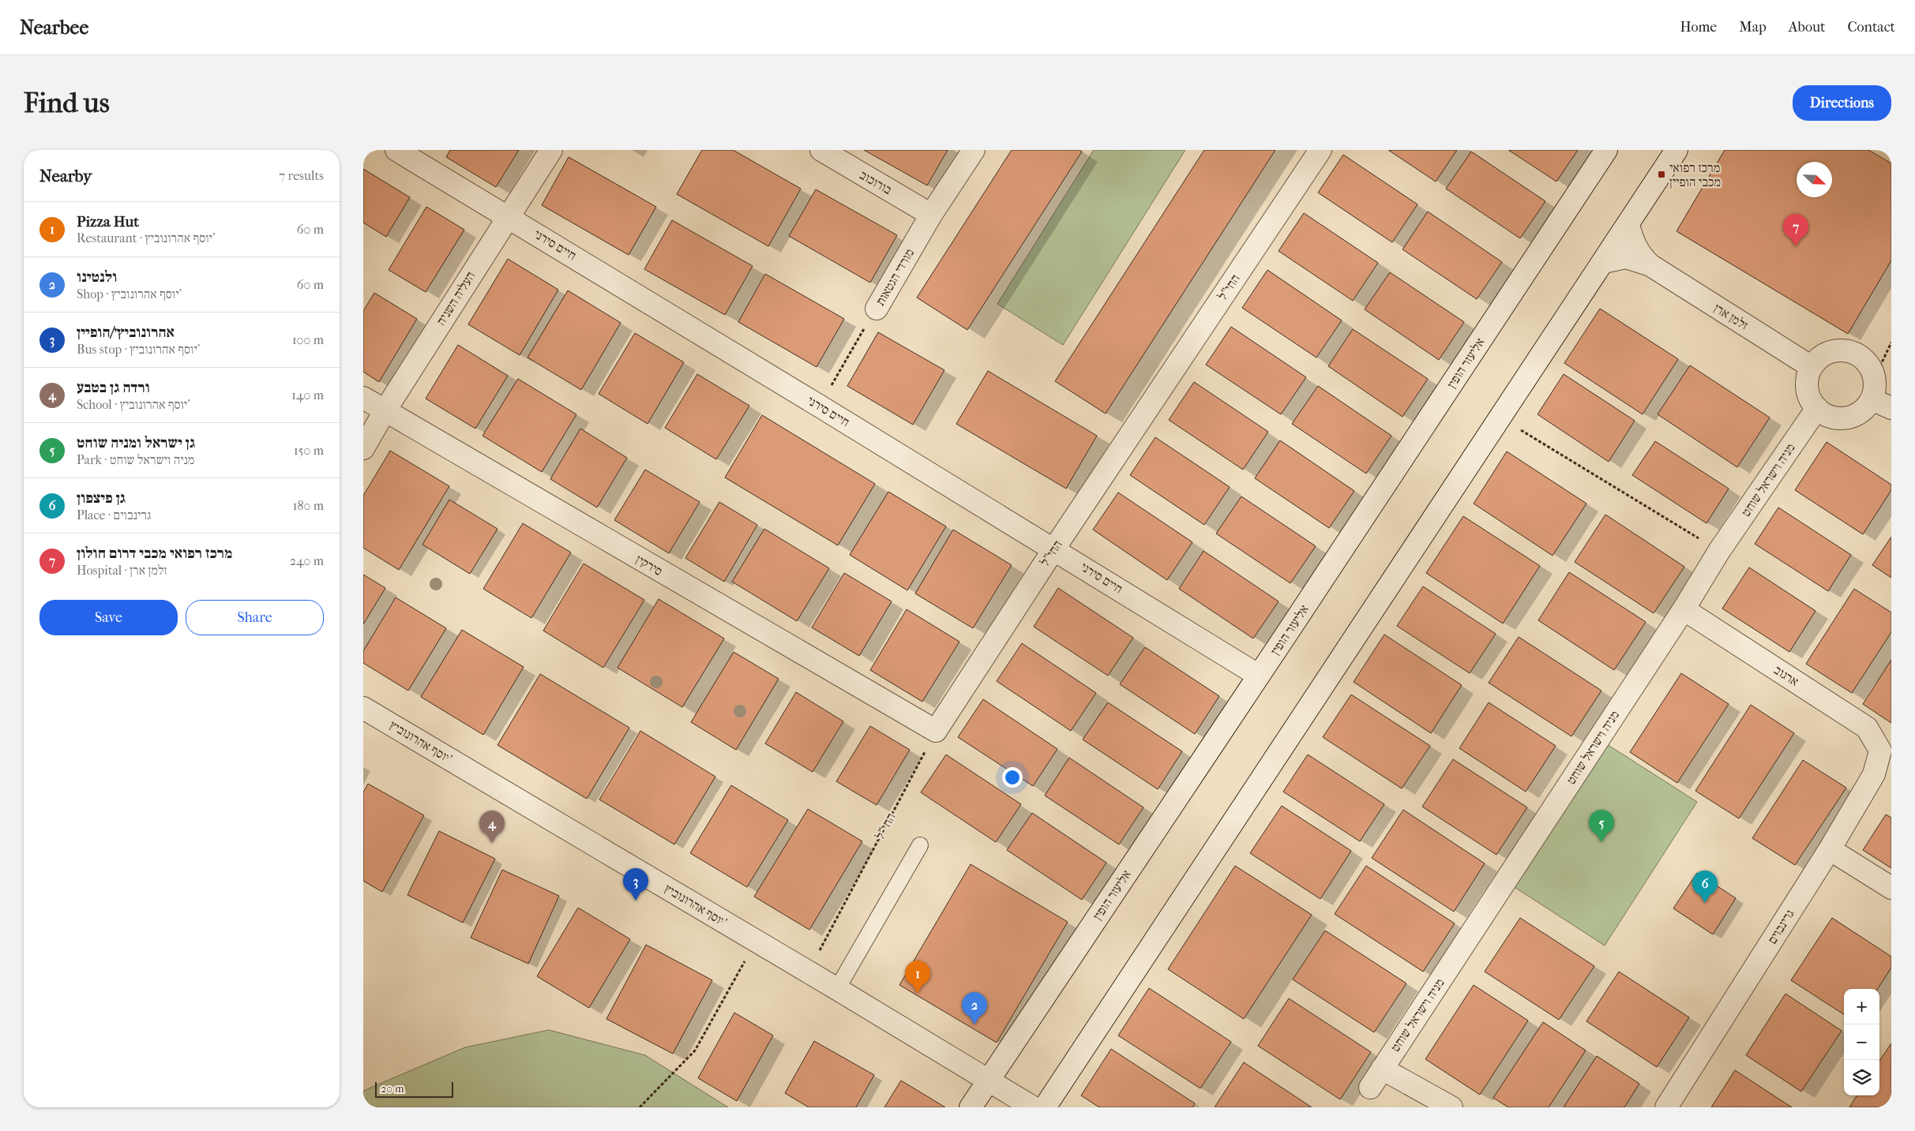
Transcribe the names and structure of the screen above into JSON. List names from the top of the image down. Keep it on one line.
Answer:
{"streets":{"street":["בורוכוב","חיים סירני","מורדי הגטאות","החי\"ל","העליה השניה","זלמן ארן","אליעזר הופין","מניה וישראל שוחט","סירקין","ארגוב","יוסף אהרונוביץ'","גרינבוים"]},"crossings":[["בורוכוב","מורדי הגטאות"],["חיים סירני","מורדי הגטאות"],["חיים סירני","החי\"ל"],["חיים סירני","העליה השניה"],["חיים סירני","אליעזר הופין"],["החי\"ל","סירקין"],["החי\"ל","יוסף אהרונוביץ'"],["העליה השניה","סירקין"],["זלמן ארן","מניה וישראל שוחט"],["אליעזר הופין","יוסף אהרונוביץ'"],["מניה וישראל שוחט","ארגוב"],["ארגוב","גרינבוים"]],"places":{"transit":["מרכז רפואי מכבי הופיין"]},"scale_bar":"20 m","north":"bottom right","page":{"header":"Nearbee","nav":["Home","Map","About","Contact"],"buttons":["Directions",["Save","Share"]],"title":"Find us","heading":["Nearby","7 results"],"list":[{"mark":"1","name":"Pizza Hut","note":"Restaurant · יוסף אהרונוביץ'","value":"60 m"},{"mark":"2","name":"ולנטינו","note":"Shop · יוסף אהרונוביץ'","value":"60 m"},{"mark":"3","name":"אהרונוביץ׳/הופיין","note":"Bus stop · יוסף אהרונוביץ'","value":"100 m"},{"mark":"4","name":"ורדה גן בטבע","note":"School · יוסף אהרונוביץ'","value":"140 m"},{"mark":"5","name":"גן ישראל ומניה שוחט","note":"Park · מניה וישראל שוחט","value":"150 m"},{"mark":"6","name":"גן פיצפון","note":"Place · גרינבוים","value":"180 m"},{"mark":"7","name":"מרכז רפואי מכבי דרום חולון","note":"Hospital · זלמן ארן","value":"240 m"}],"pins":["7","5","4","3","6","1","2"],"map_buttons":["+","−"],"scale":"20 m"}}
